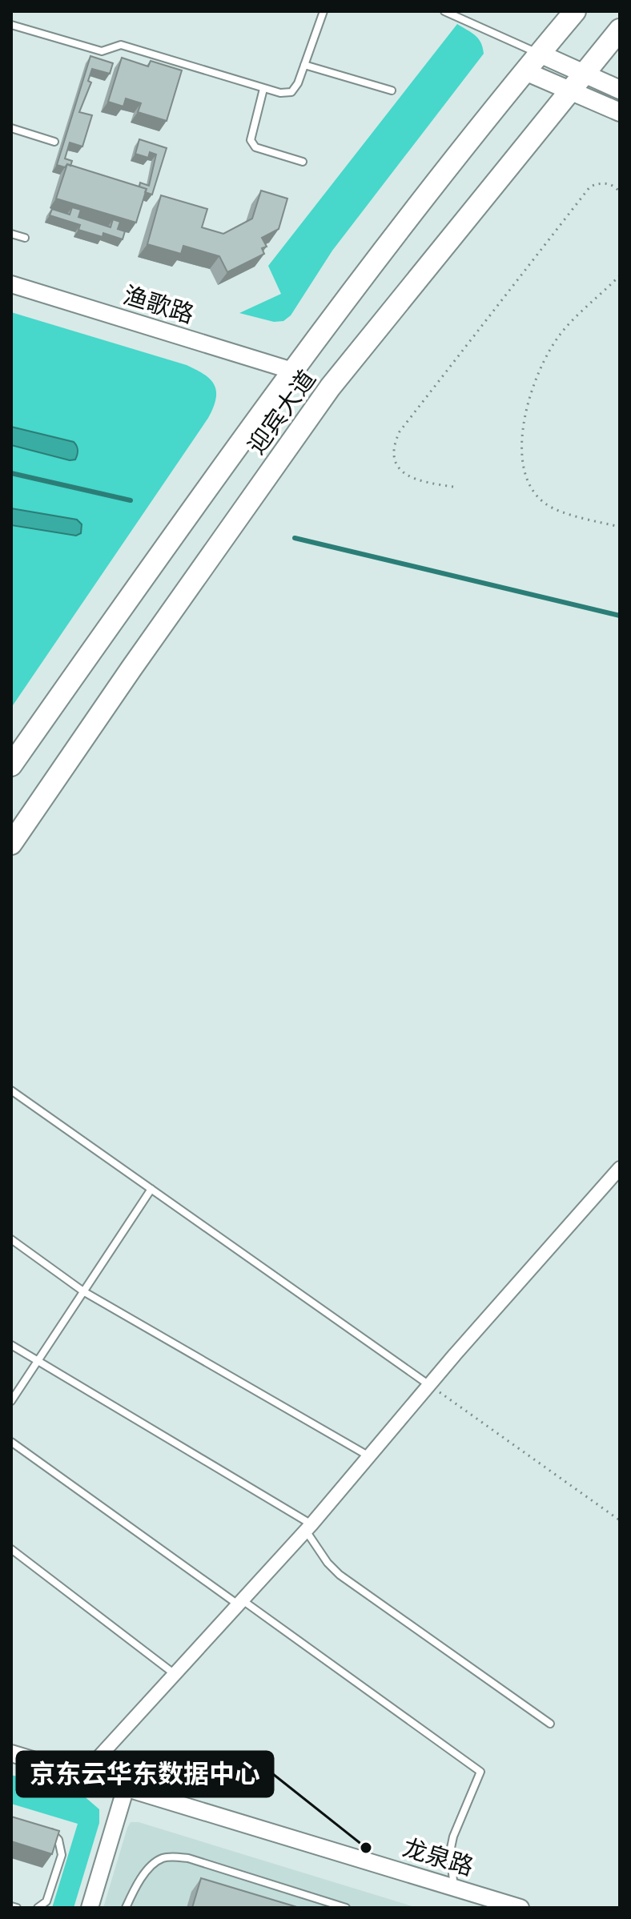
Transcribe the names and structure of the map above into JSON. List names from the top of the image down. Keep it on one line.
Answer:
{"streets":{"highway":["迎宾大道"],"street":["渔歌路","龙泉路"]},"crossings":[["渔歌路","迎宾大道"]],"places":["京东云华东数据中心"]}
